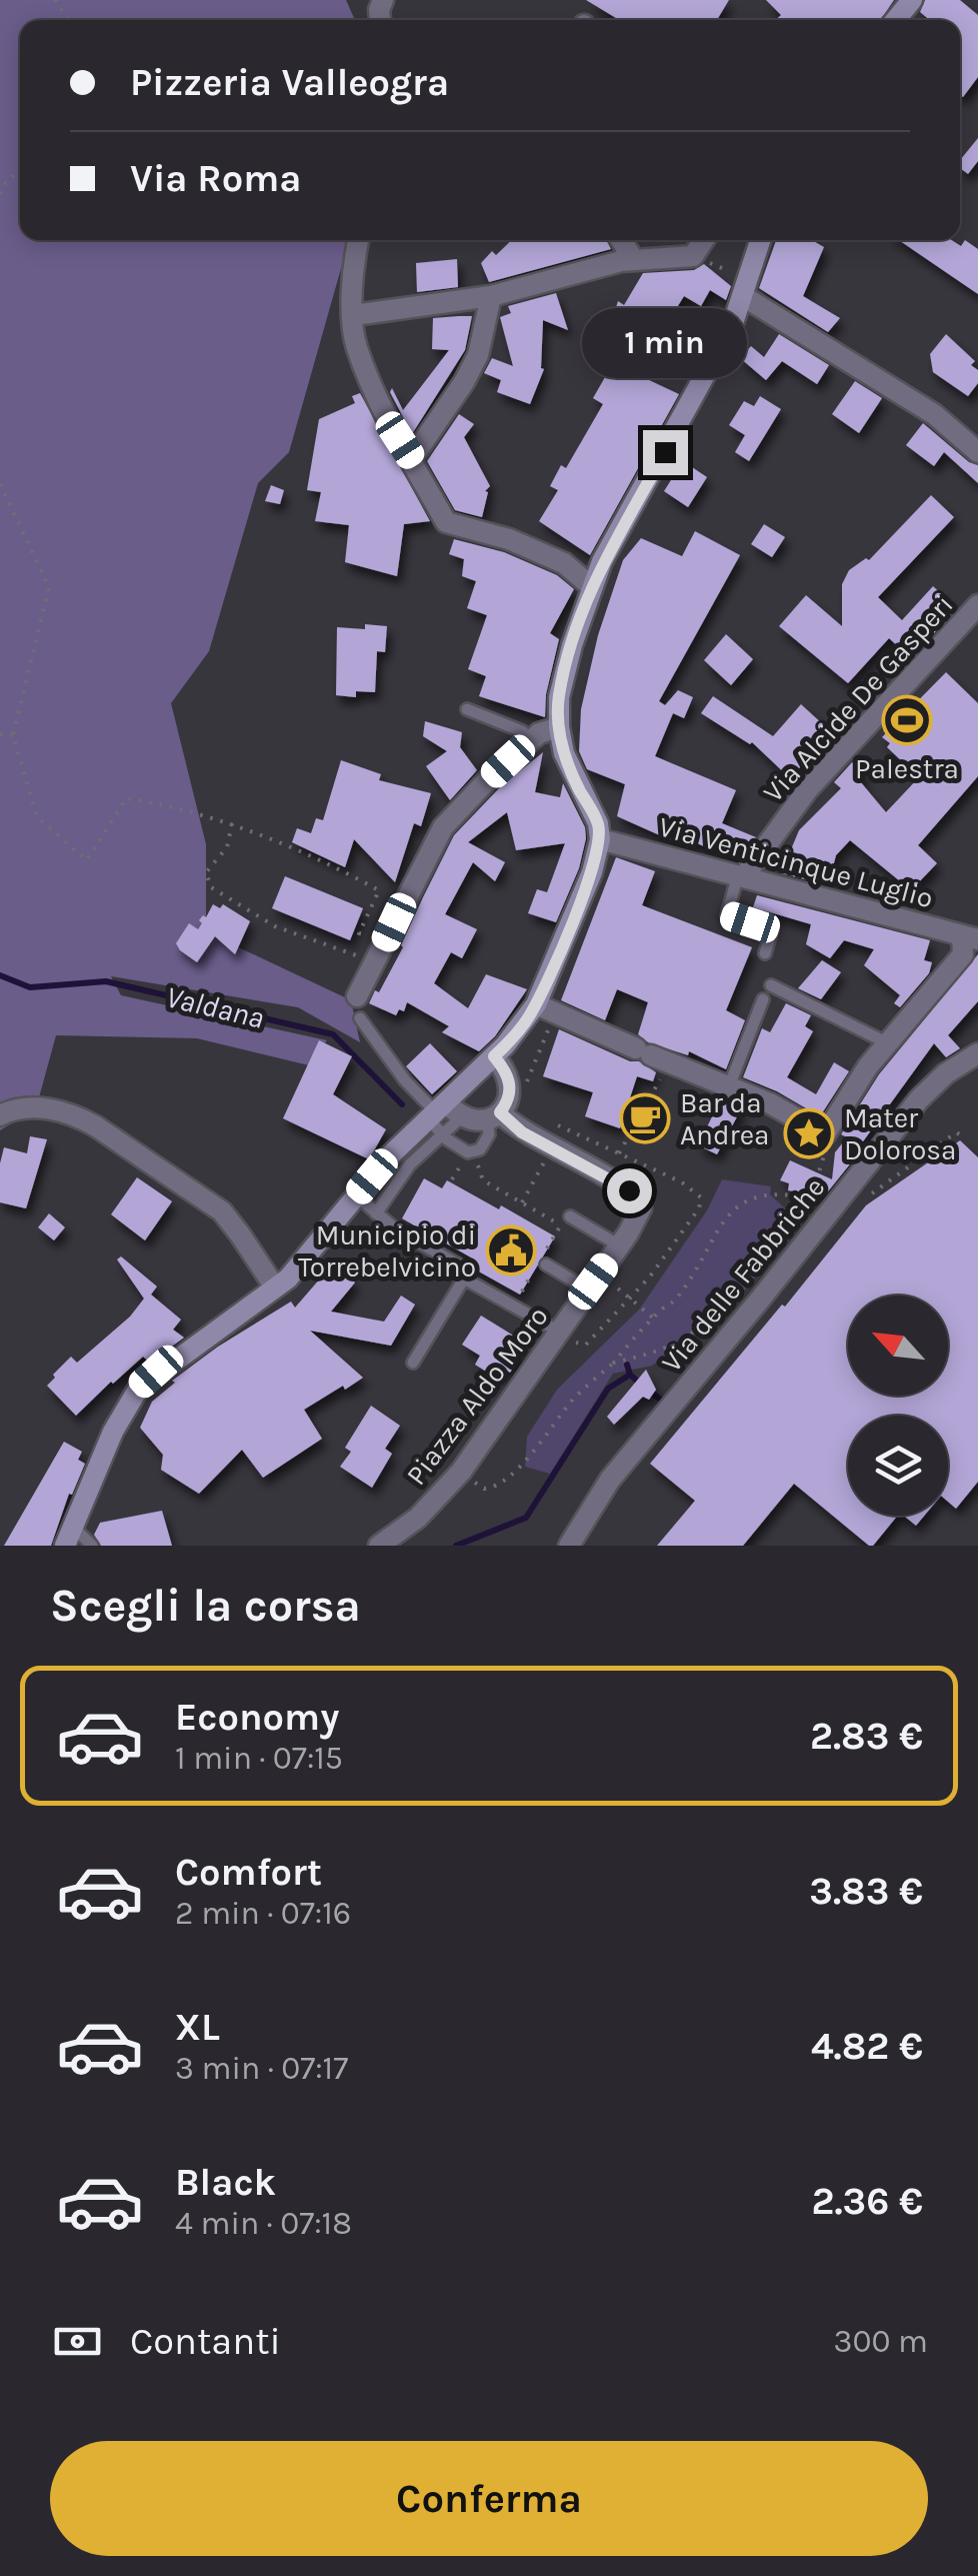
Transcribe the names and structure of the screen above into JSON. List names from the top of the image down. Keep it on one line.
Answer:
{"streets":{"street":["Via Alcide De Gasperi","Via Venticinque Luglio","Via delle Fabbriche","Piazza Aldo Moro"]},"crossings":[["Via Alcide De Gasperi","Via Venticinque Luglio"]],"water":["Valdana"],"places":{"sports":["Palestra"],"cafe":["Bar da Andrea"],"place":["Mater Dolorosa"],"public building":["Municipio di Torrebelvicino"]},"north":"top left","page":{"banner":["Pizzeria Valleogra","Via Roma"],"bubble":"1 min","heading":"Scegli la corsa","list":[{"name":"Economy","note":"1 min · 07:15","value":"2.83 €"},{"name":"Comfort","note":"2 min · 07:16","value":"3.83 €"},{"name":"XL","note":"3 min · 07:17","value":"4.82 €"},{"name":"Black","note":"4 min · 07:18","value":"2.36 €"}],"pay":["Contanti","300 m"],"buttons":"Conferma"}}
